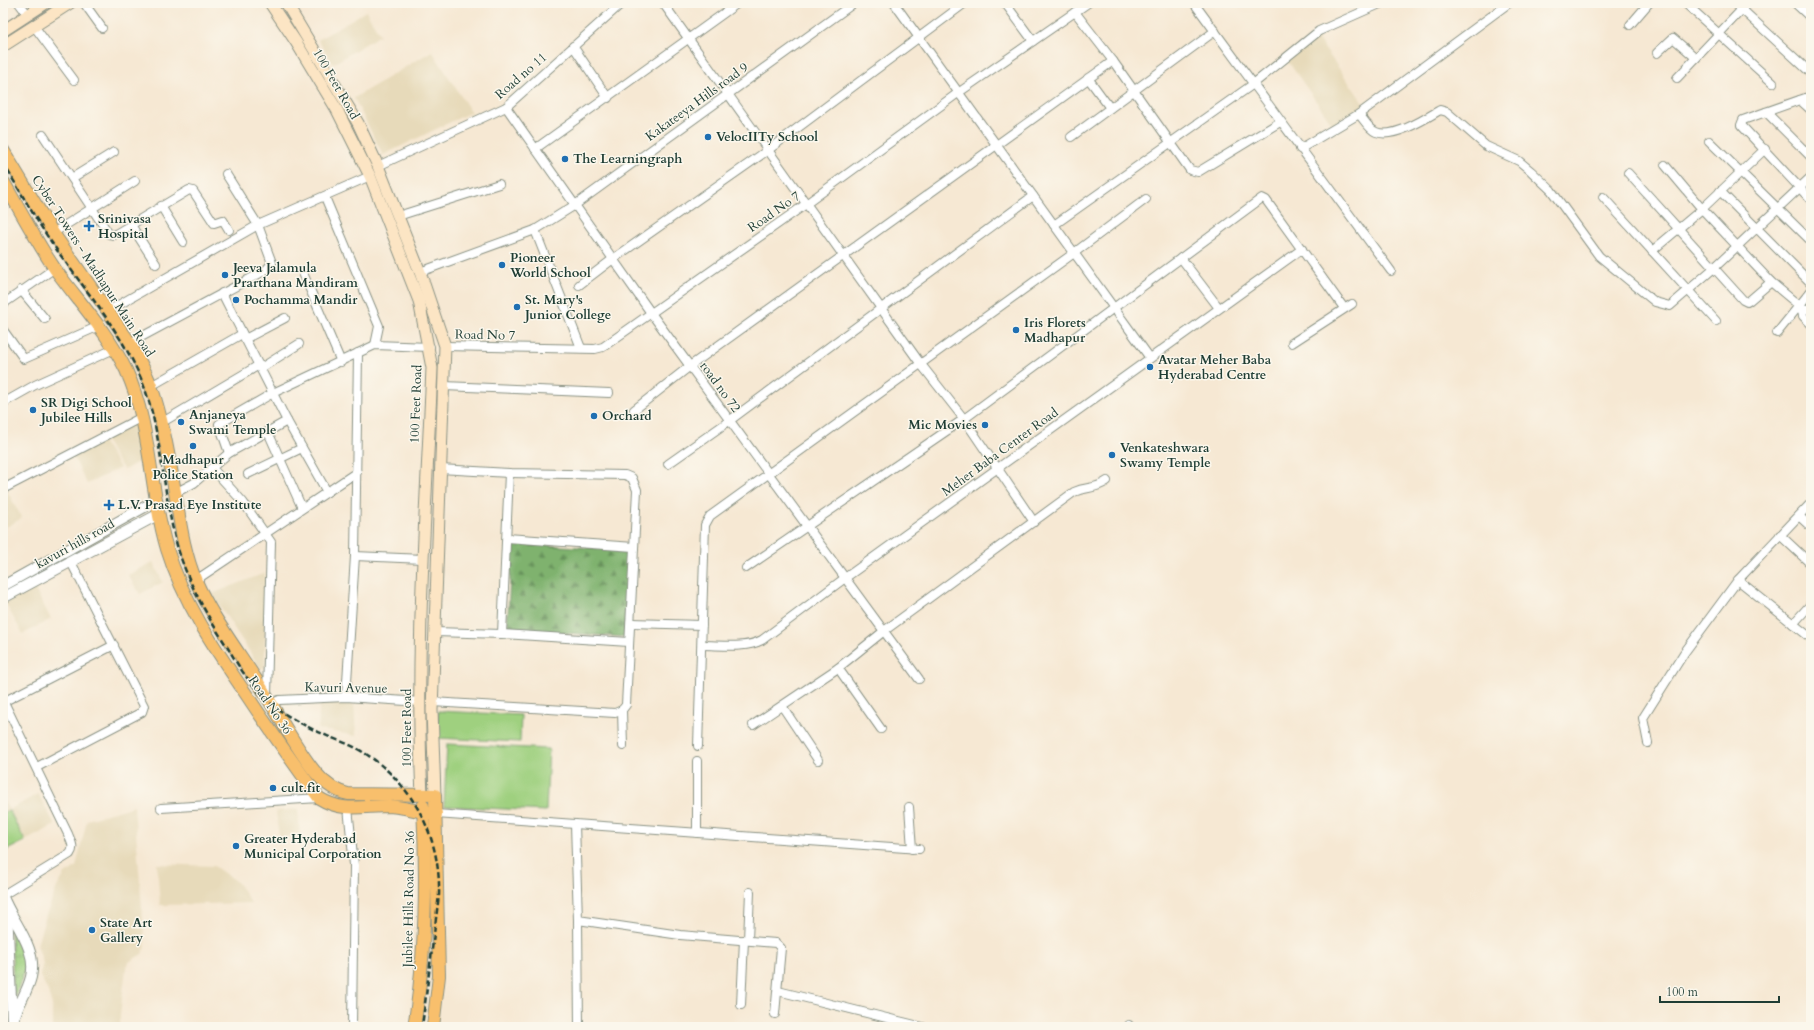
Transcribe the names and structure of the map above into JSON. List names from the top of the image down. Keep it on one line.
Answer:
{"streets":{"main road":["100 Feet Road","Cyber Towers - Madhapur Main Road","Road No 36","Jubilee Hills Road No 36"],"street":["Road no 11","Kakateeya Hills road 9","Road No 7","road no 72","Meher Baba Center Road","kavuri hills road","Kavuri Avenue"]},"crossings":[["Road no 11","100 Feet Road"],["Road no 11","road no 72"],["100 Feet Road","Kakateeya Hills road 9"],["100 Feet Road","Road No 7"],["100 Feet Road","Kavuri Avenue"],["100 Feet Road","Road No 36"],["100 Feet Road","Jubilee Hills Road No 36"],["Kakateeya Hills road 9","road no 72"],["Road No 7","road no 72"],["Cyber Towers - Madhapur Main Road","Road No 36"],["road no 72","Meher Baba Center Road"],["kavuri hills road","Road No 36"],["Kavuri Avenue","Road No 36"],["Road No 36","Jubilee Hills Road No 36"]],"places":{"other":["VelocIITy School","The Learningraph","Pioneer World School","Jeeva Jalamula Prarthana Mandiram","Pochamma Mandir","St. Mary's Junior College","Iris Florets Madhapur","Avatar Meher Baba Hyderabad Centre","SR Digi School Jubilee Hills","Orchard","Anjaneya Swami Temple","Mic Movies","Madhapur Police Station","Venkateshwara Swamy Temple","cult.fit","Greater Hyderabad Municipal Corporation","State Art Gallery"],"health":["Srinivasa Hospital","L.V. Prasad Eye Institute"]},"scale_bar":"100 m"}
